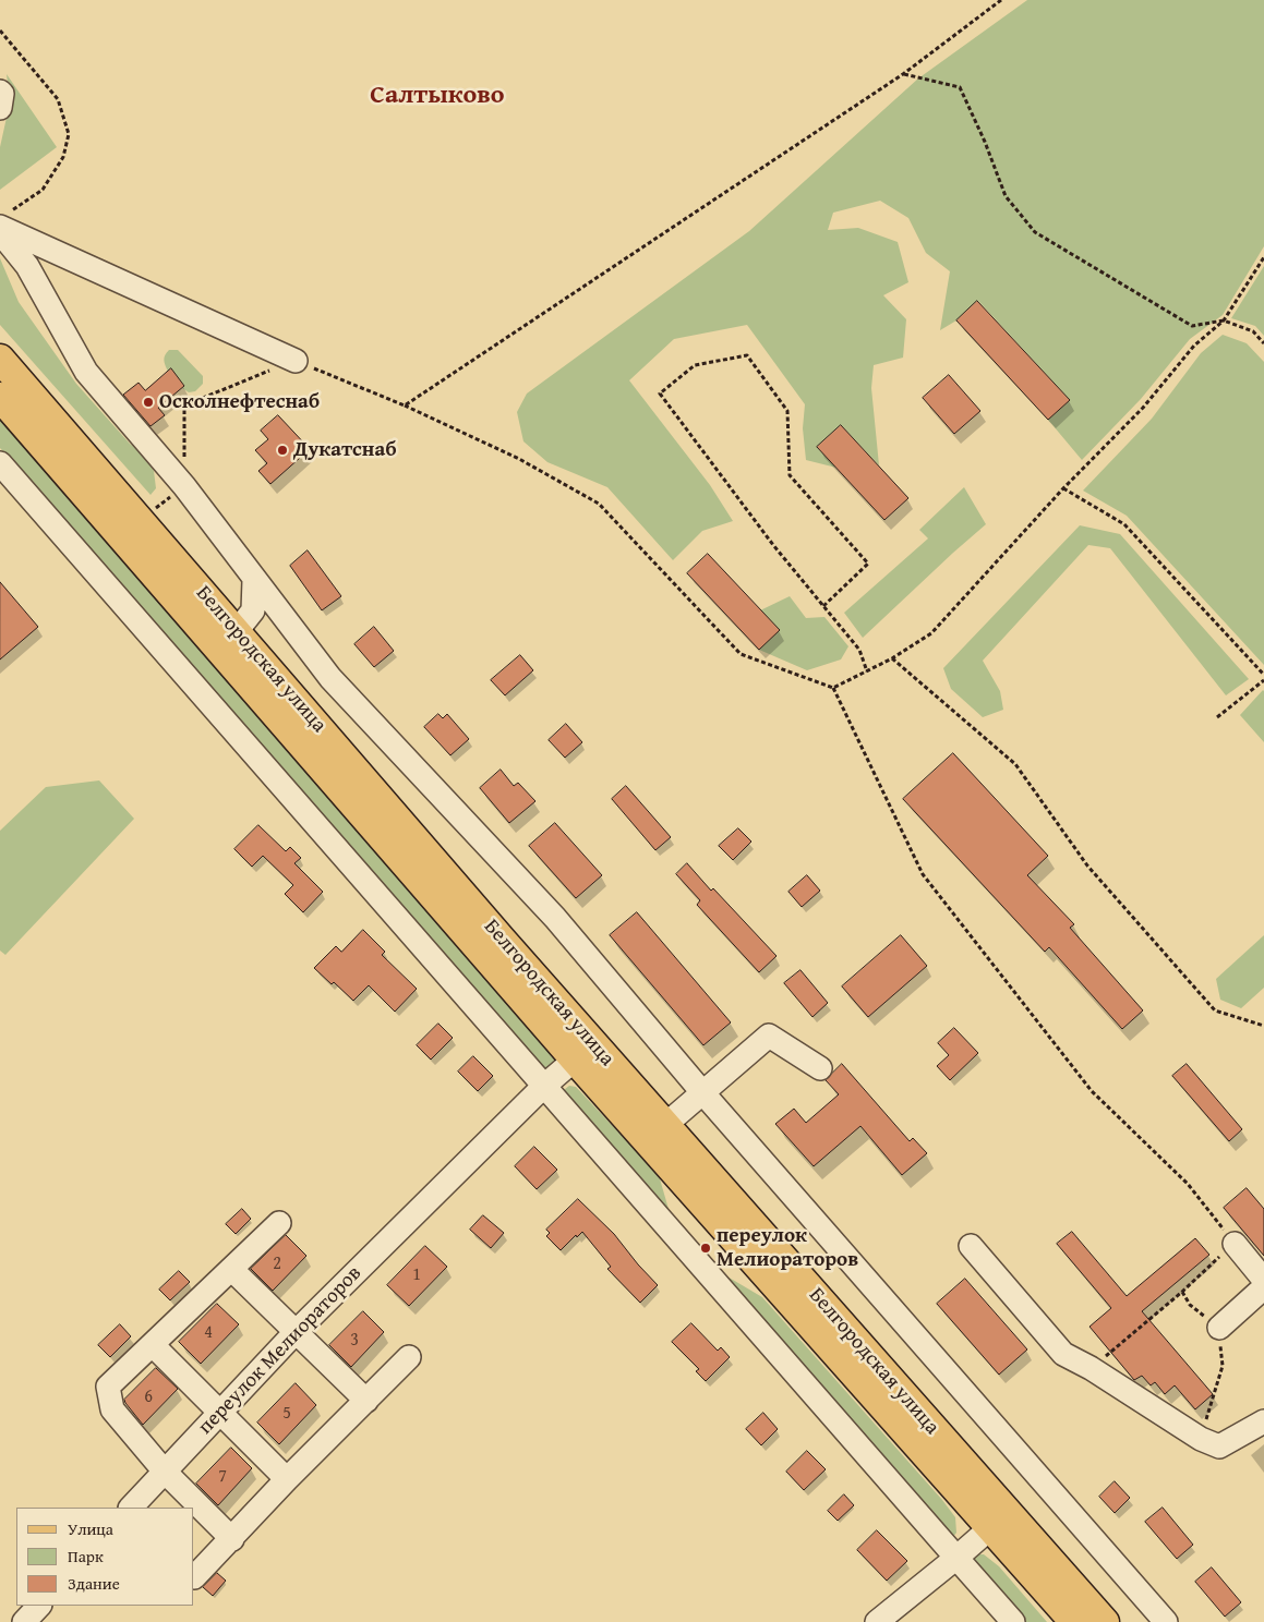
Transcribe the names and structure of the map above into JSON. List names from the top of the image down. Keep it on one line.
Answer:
{"streets":{"main road":["Белгородская улица"],"lane":["переулок Мелиораторов"]},"crossings":[["Белгородская улица","переулок Мелиораторов"]],"districts":["Салтыково"],"places":["Осколнефтеснаб","Дукатснаб","переулок Мелиораторов"],"house_numbers":["2","1","4","3","6","5","7"],"legend":["Улица","Парк","Здание"]}
